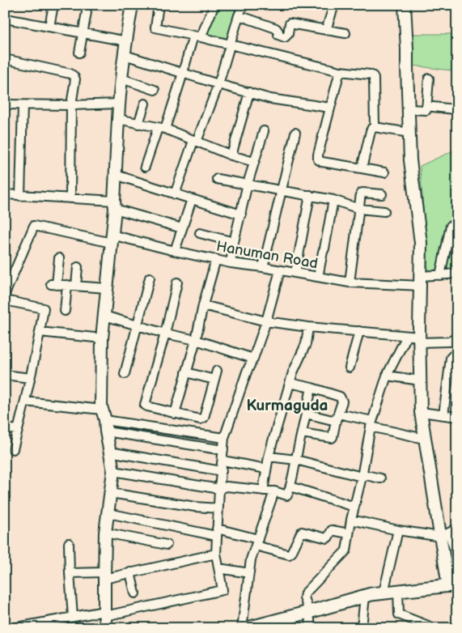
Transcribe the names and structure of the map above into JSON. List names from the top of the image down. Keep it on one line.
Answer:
{"streets":{"street":["Hanuman Road"]},"districts":["Kurmaguda"]}
